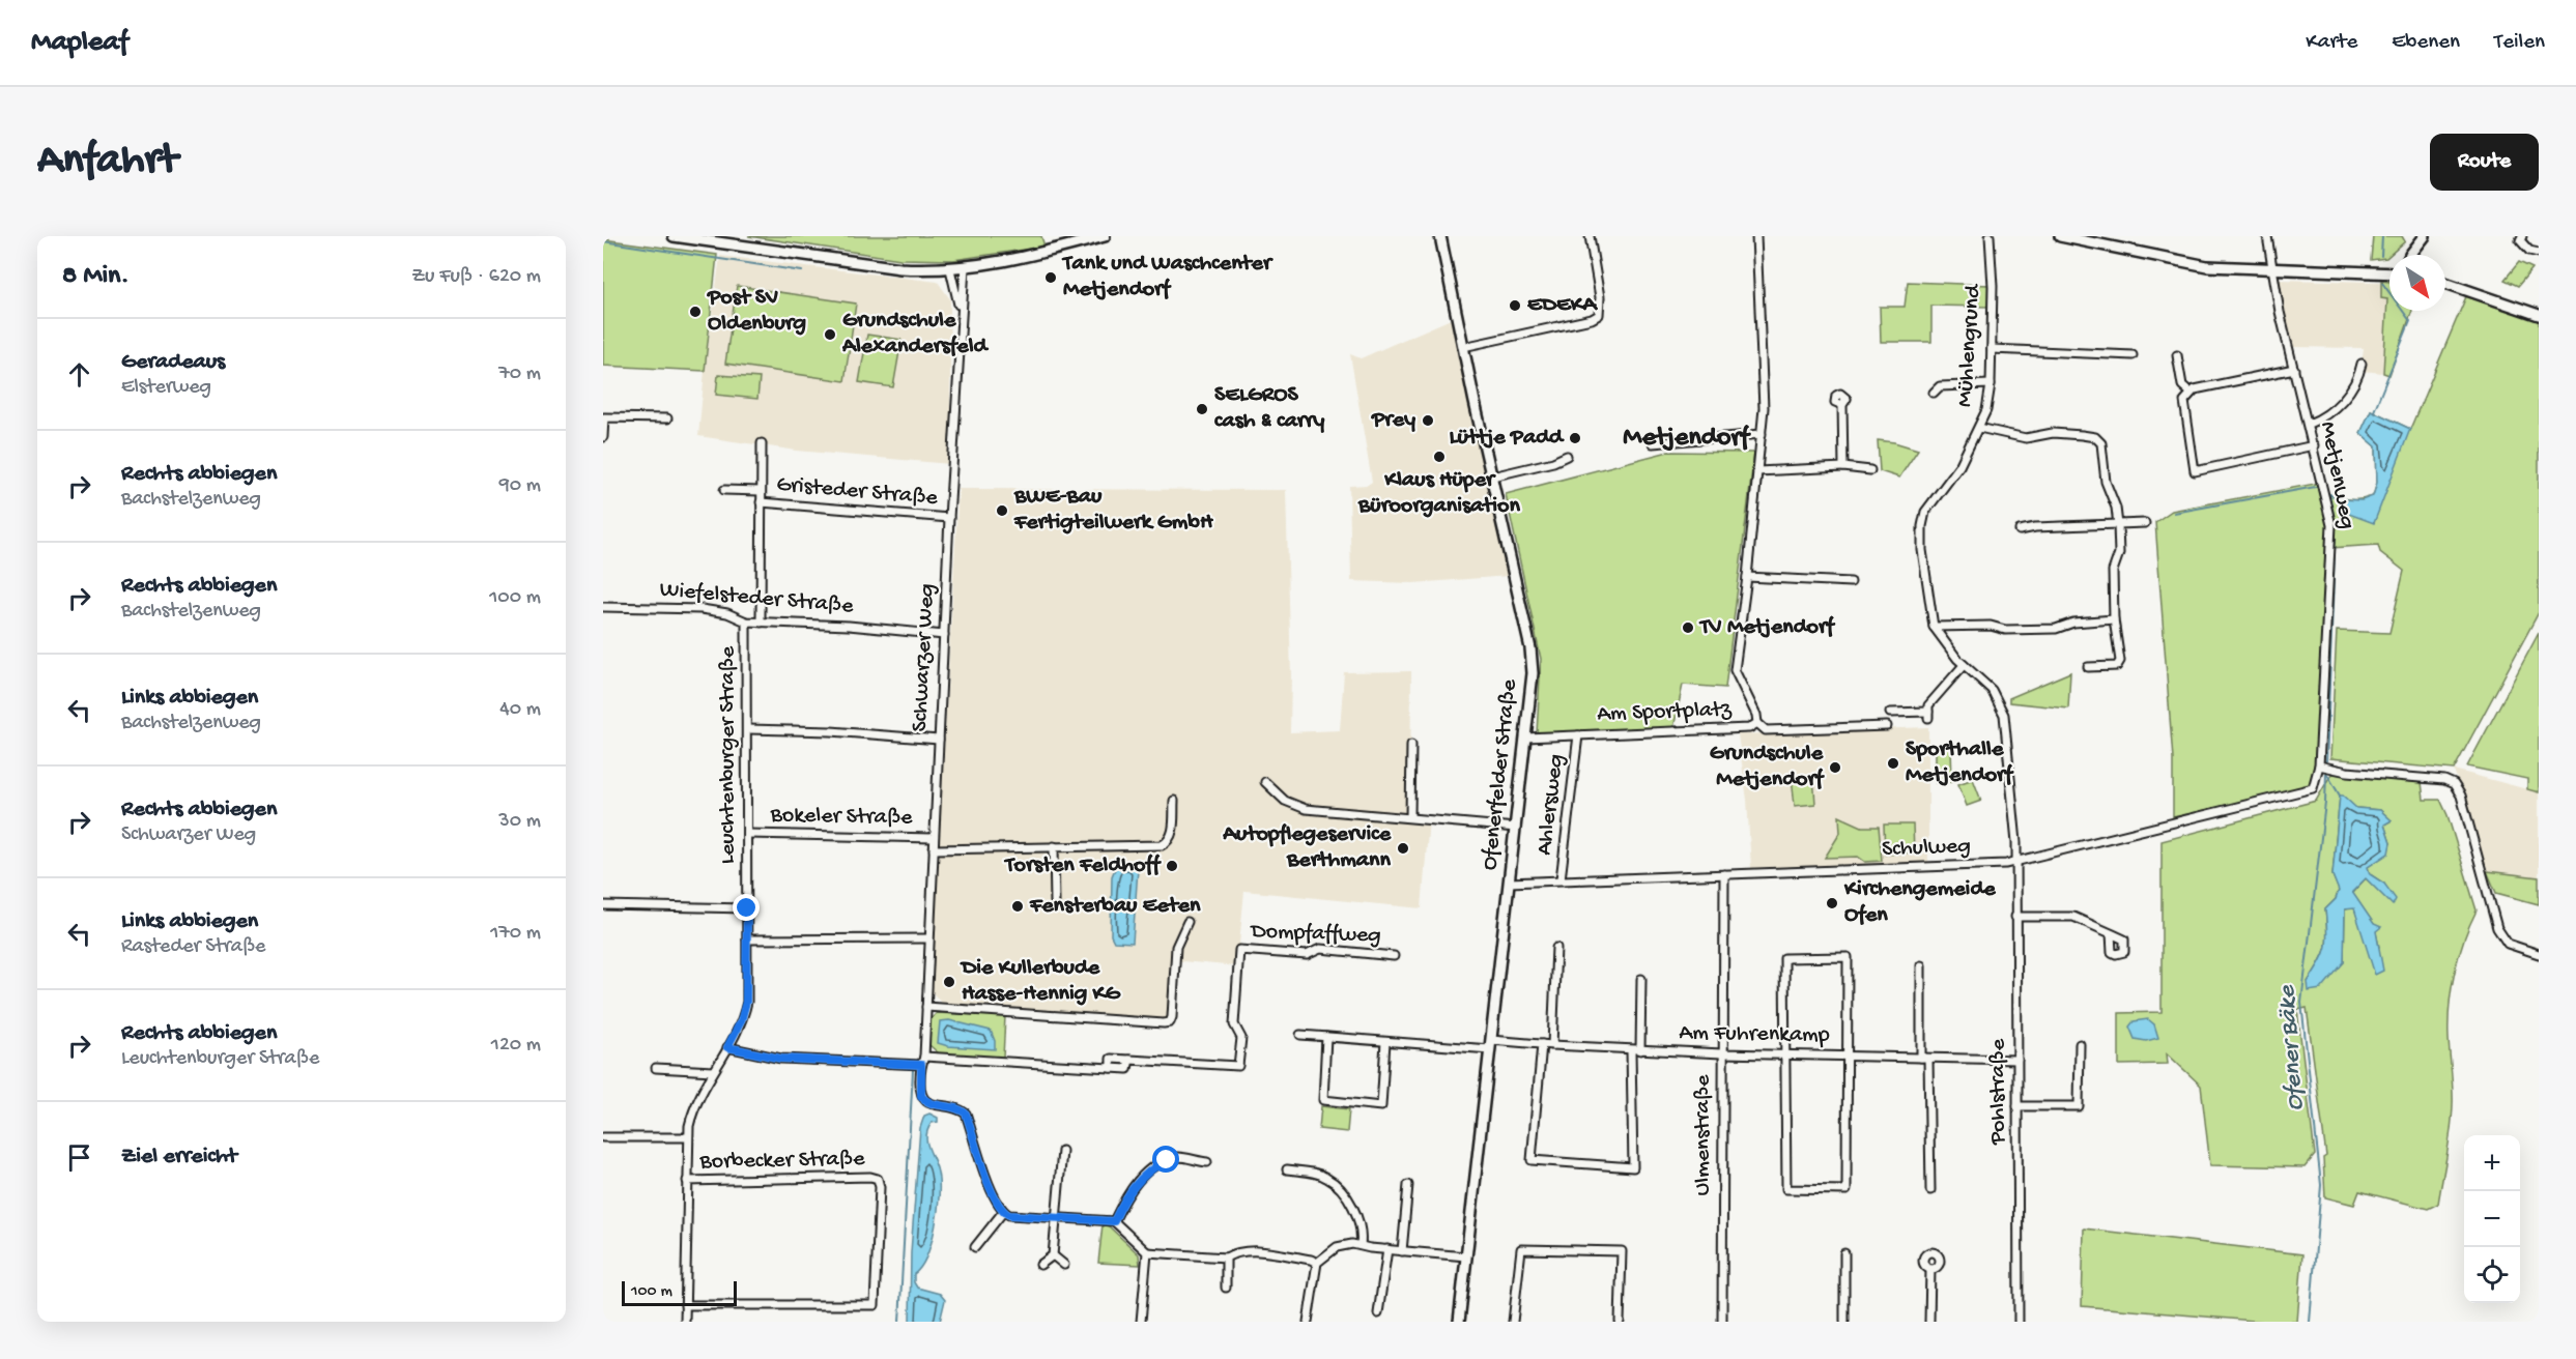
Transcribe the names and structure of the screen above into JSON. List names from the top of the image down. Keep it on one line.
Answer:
{"streets":{"street":["Mühlengrund","Metjenweg","Gristeder Straße","Wiefelsteder Straße","Schwarzer Weg","Am Sportplatz","Leuchtenburger Straße","Ofenerfelder Straße","Ahlersweg","Bokeler Straße","Schulweg","Dompfaffweg","Am Fuhrenkamp","Pohlstraße","Ulmenstraße","Borbecker Straße"]},"crossings":[["Mühlengrund","Schulweg"],["Mühlengrund","Pohlstraße"],["Metjenweg","Schulweg"],["Gristeder Straße","Schwarzer Weg"],["Gristeder Straße","Leuchtenburger Straße"],["Wiefelsteder Straße","Schwarzer Weg"],["Wiefelsteder Straße","Leuchtenburger Straße"],["Schwarzer Weg","Bokeler Straße"],["Schwarzer Weg","Dompfaffweg"],["Am Sportplatz","Ofenerfelder Straße"],["Am Sportplatz","Ahlersweg"],["Leuchtenburger Straße","Bokeler Straße"],["Leuchtenburger Straße","Borbecker Straße"],["Ofenerfelder Straße","Schulweg"],["Ofenerfelder Straße","Am Fuhrenkamp"],["Ahlersweg","Schulweg"],["Schulweg","Pohlstraße"],["Schulweg","Ulmenstraße"],["Am Fuhrenkamp","Pohlstraße"],["Am Fuhrenkamp","Ulmenstraße"]],"districts":["Metjendorf"],"water":["Ofener Bäke"],"places":["Tank und Waschcenter Metjendorf","EDEKA","Post SV Oldenburg","Grundschule Alexandersfeld","SELGROS cash & carry","Prey","Lüttje Padd","Klaus Hüper Büroorganisation","BWE-Bau Fertigteilwerk GmbH","TV Metjendorf","Sporthalle Metjendorf","Grundschule Metjendorf","Autopflegeservice Berthmann","Torsten Feldhoff","Kirchengemeide Ofen","Fensterbau Eeten","Die Kullerbude Hasse-Hennig KG"],"scale_bar":"100 m","north":"bottom right","page":{"header":"Mapleaf","nav":["Karte","Ebenen","Teilen"],"buttons":"Route","title":"Anfahrt","heading":["8 Min.","Zu Fuß · 620 m"],"list":[["Geradeaus","Elsterweg","70 m"],["Rechts abbiegen","Bachstelzenweg","90 m"],["Rechts abbiegen","Bachstelzenweg","100 m"],["Links abbiegen","Bachstelzenweg","40 m"],["Rechts abbiegen","Schwarzer Weg","30 m"],["Links abbiegen","Rasteder Straße","170 m"],["Rechts abbiegen","Leuchtenburger Straße","120 m"],"Ziel erreicht"],"map_buttons":["+","−"],"scale":"100 m"}}
